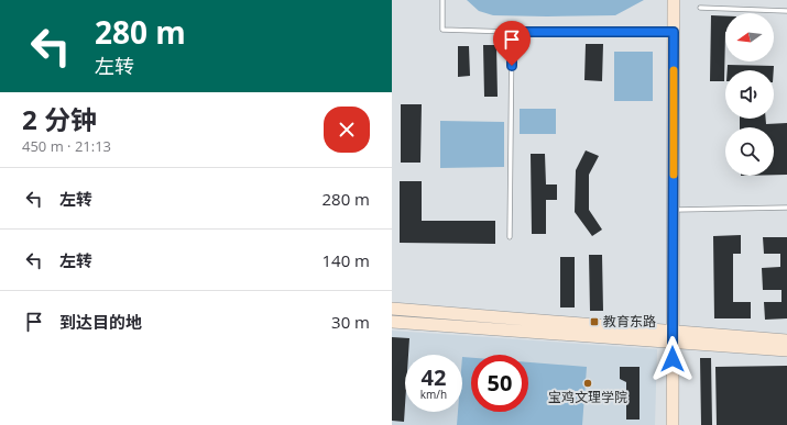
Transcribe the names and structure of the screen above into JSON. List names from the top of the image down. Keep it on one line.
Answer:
{"places":{"transit":["教育东路"],"other":["宝鸡文理学院"]},"north":"left","page":{"turn":["280 m","左转"],"heading":["2 分钟","450 m · 21:13"],"list":[{"name":"左转","value":"280 m"},{"name":"左转","value":"140 m"},{"name":"到达目的地","value":"30 m"}],"speed":"42 km/h","limit":"50"}}
